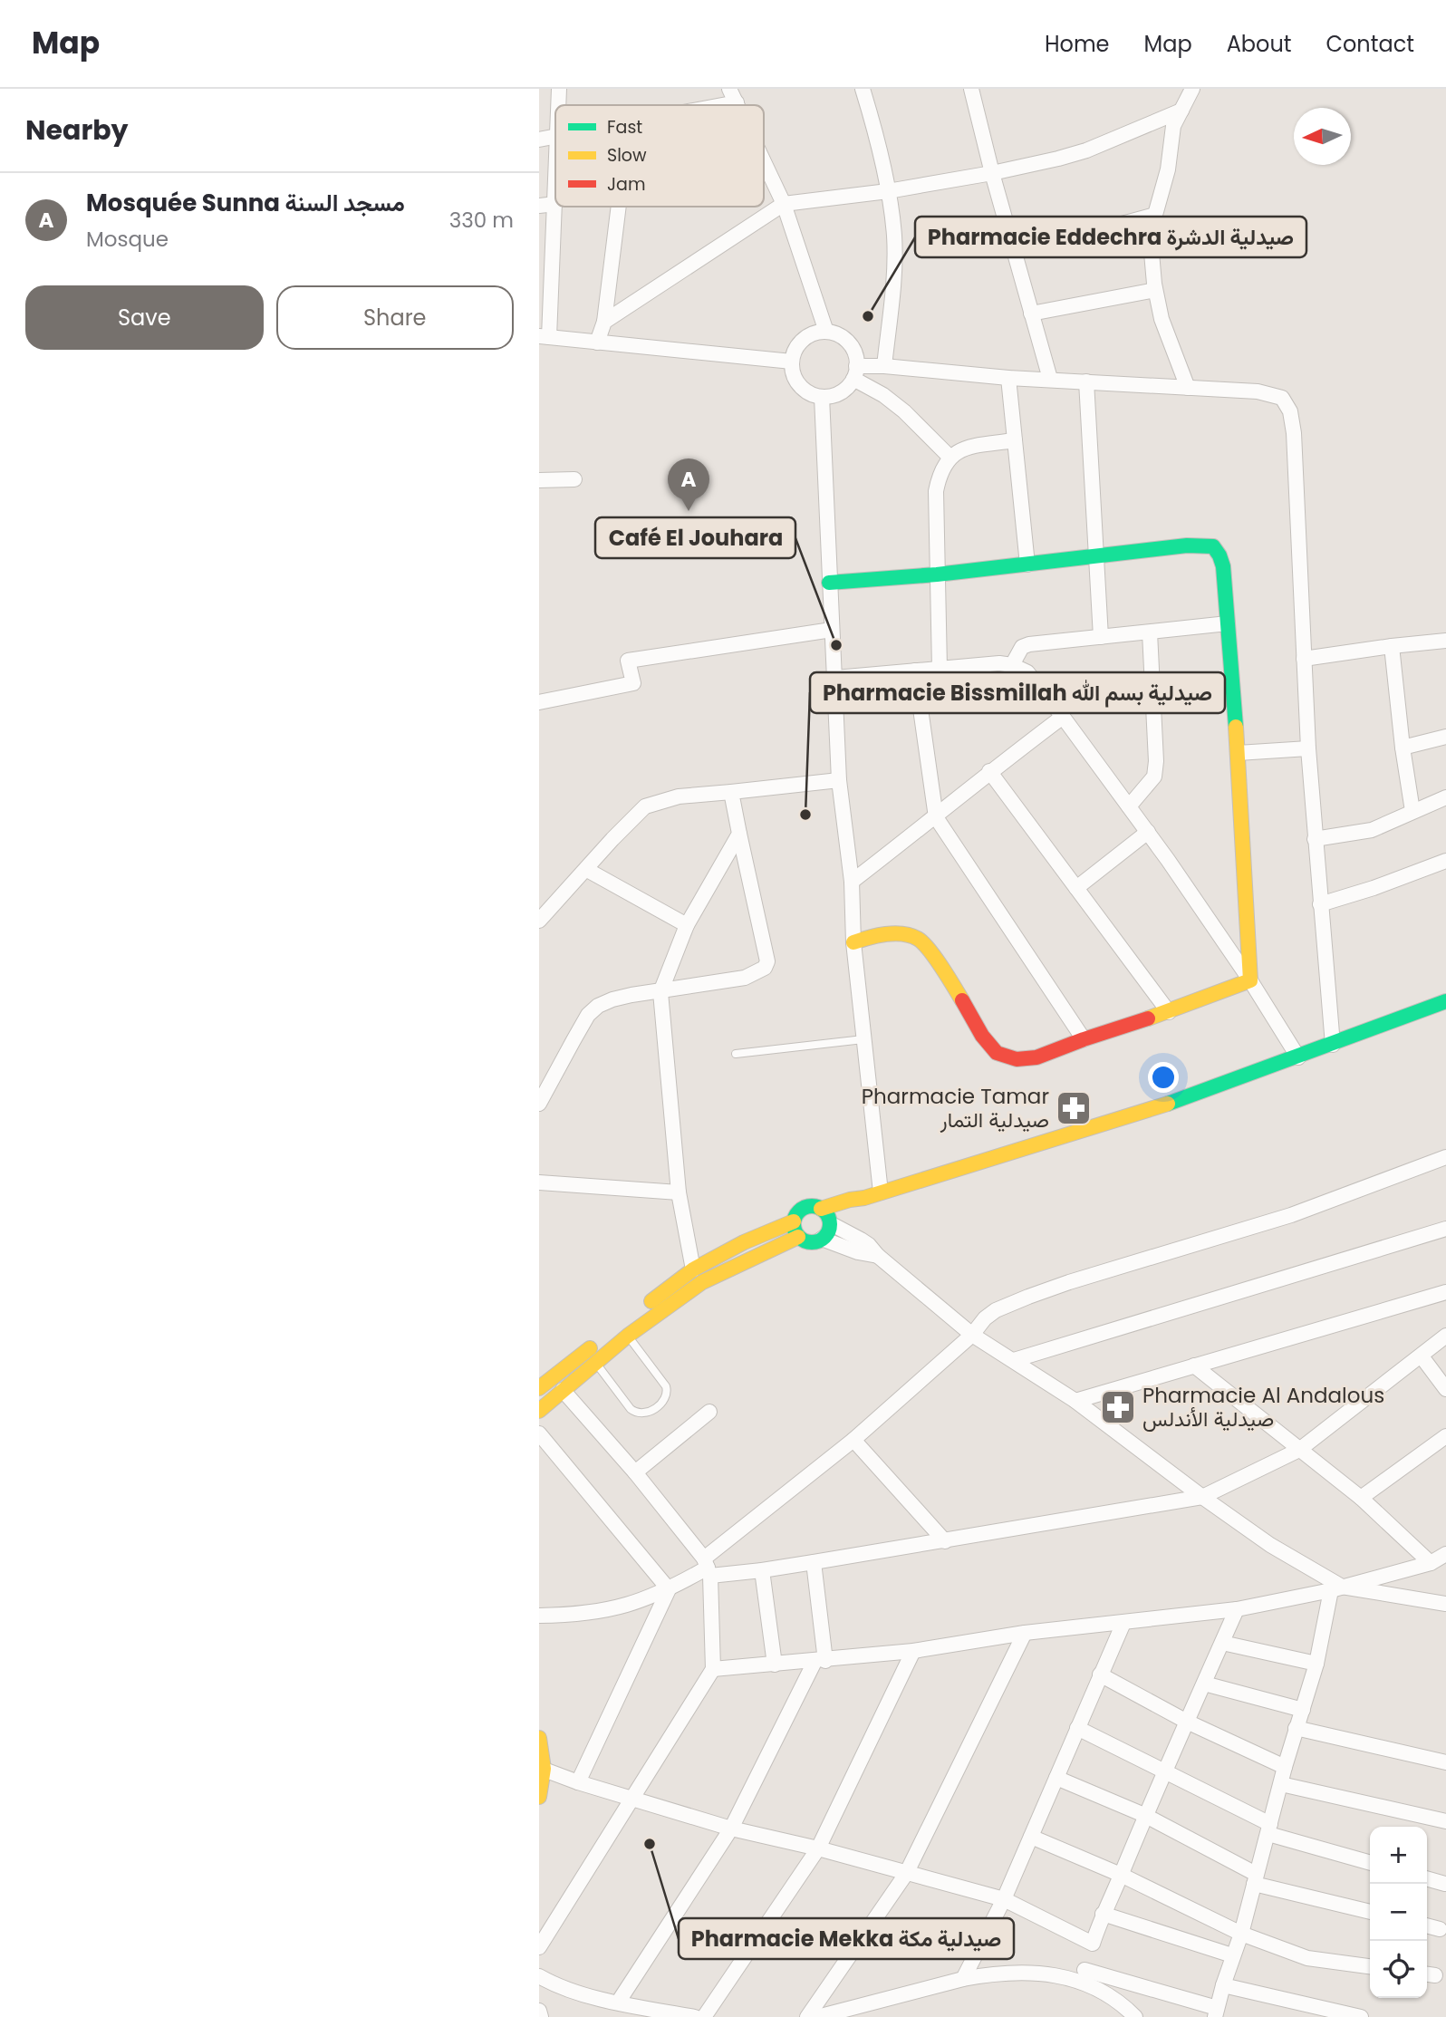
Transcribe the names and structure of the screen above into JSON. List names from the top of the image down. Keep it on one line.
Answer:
{"places":{"other":["Pharmacie Eddechra صيدلية الدشرة","Café El Jouhara","Pharmacie Bissmillah صيدلية بسم الله","Pharmacie Mekka صيدلية مكة"],"pharmacy":["Pharmacie Tamar صيدلية التمار","Pharmacie Al Andalous صيدلية الأندلس"]},"legend":["Fast","Slow","Jam"],"north":"left","page":{"header":"Map","nav":["Home","Map","About","Contact"],"heading":"Nearby","list":[{"mark":"A","name":"Mosquée Sunna مسجد السنة","note":"Mosque","value":"330 m"}],"buttons":["Save","Share"],"pins":"A","map_buttons":["+","−"]}}
